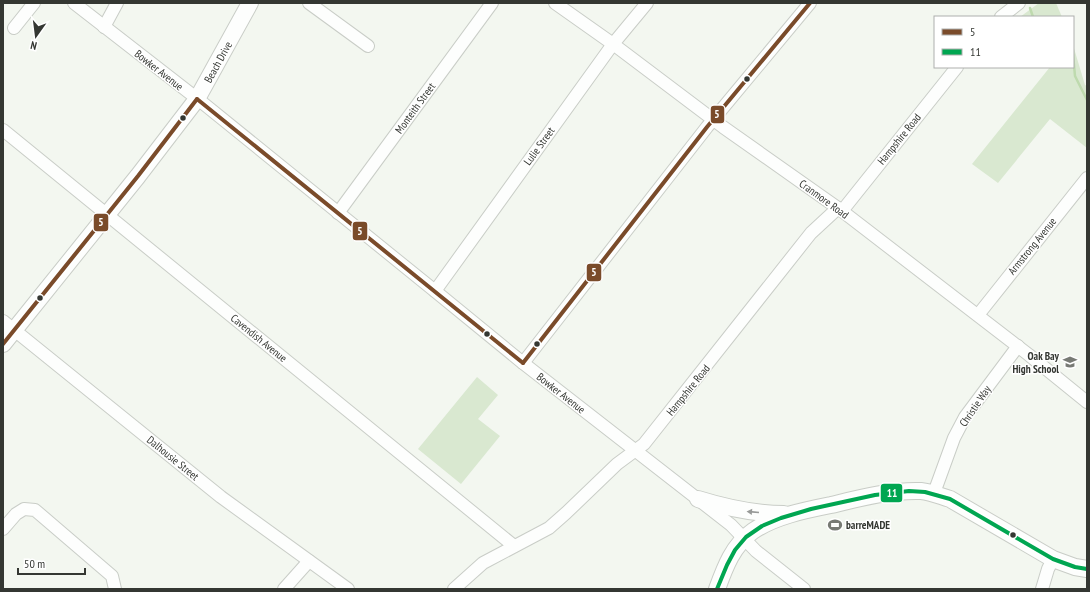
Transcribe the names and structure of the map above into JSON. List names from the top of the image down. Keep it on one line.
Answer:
{"streets":{"main road":["Beach Drive"],"street":["Bowker Avenue","Monteith Street","Hampshire Road","Lulie Street","Cranmore Road","Armstrong Avenue","Cavendish Avenue","Christie Way","Dalhousie Street"]},"crossings":[["Beach Drive","Bowker Avenue"],["Beach Drive","Cavendish Avenue"],["Beach Drive","Dalhousie Street"],["Bowker Avenue","Monteith Street"],["Bowker Avenue","Hampshire Road"],["Bowker Avenue","Lulie Street"],["Hampshire Road","Cranmore Road"],["Hampshire Road","Cavendish Avenue"],["Lulie Street","Cranmore Road"],["Cranmore Road","Armstrong Avenue"],["Cranmore Road","Christie Way"]],"places":{"school or university":["Oak Bay High School"],"sports":["barreMADE"]},"lines":["transit line 5","transit line 11"],"legend":["5","11"],"scale_bar":"50 m","north":"bottom"}
